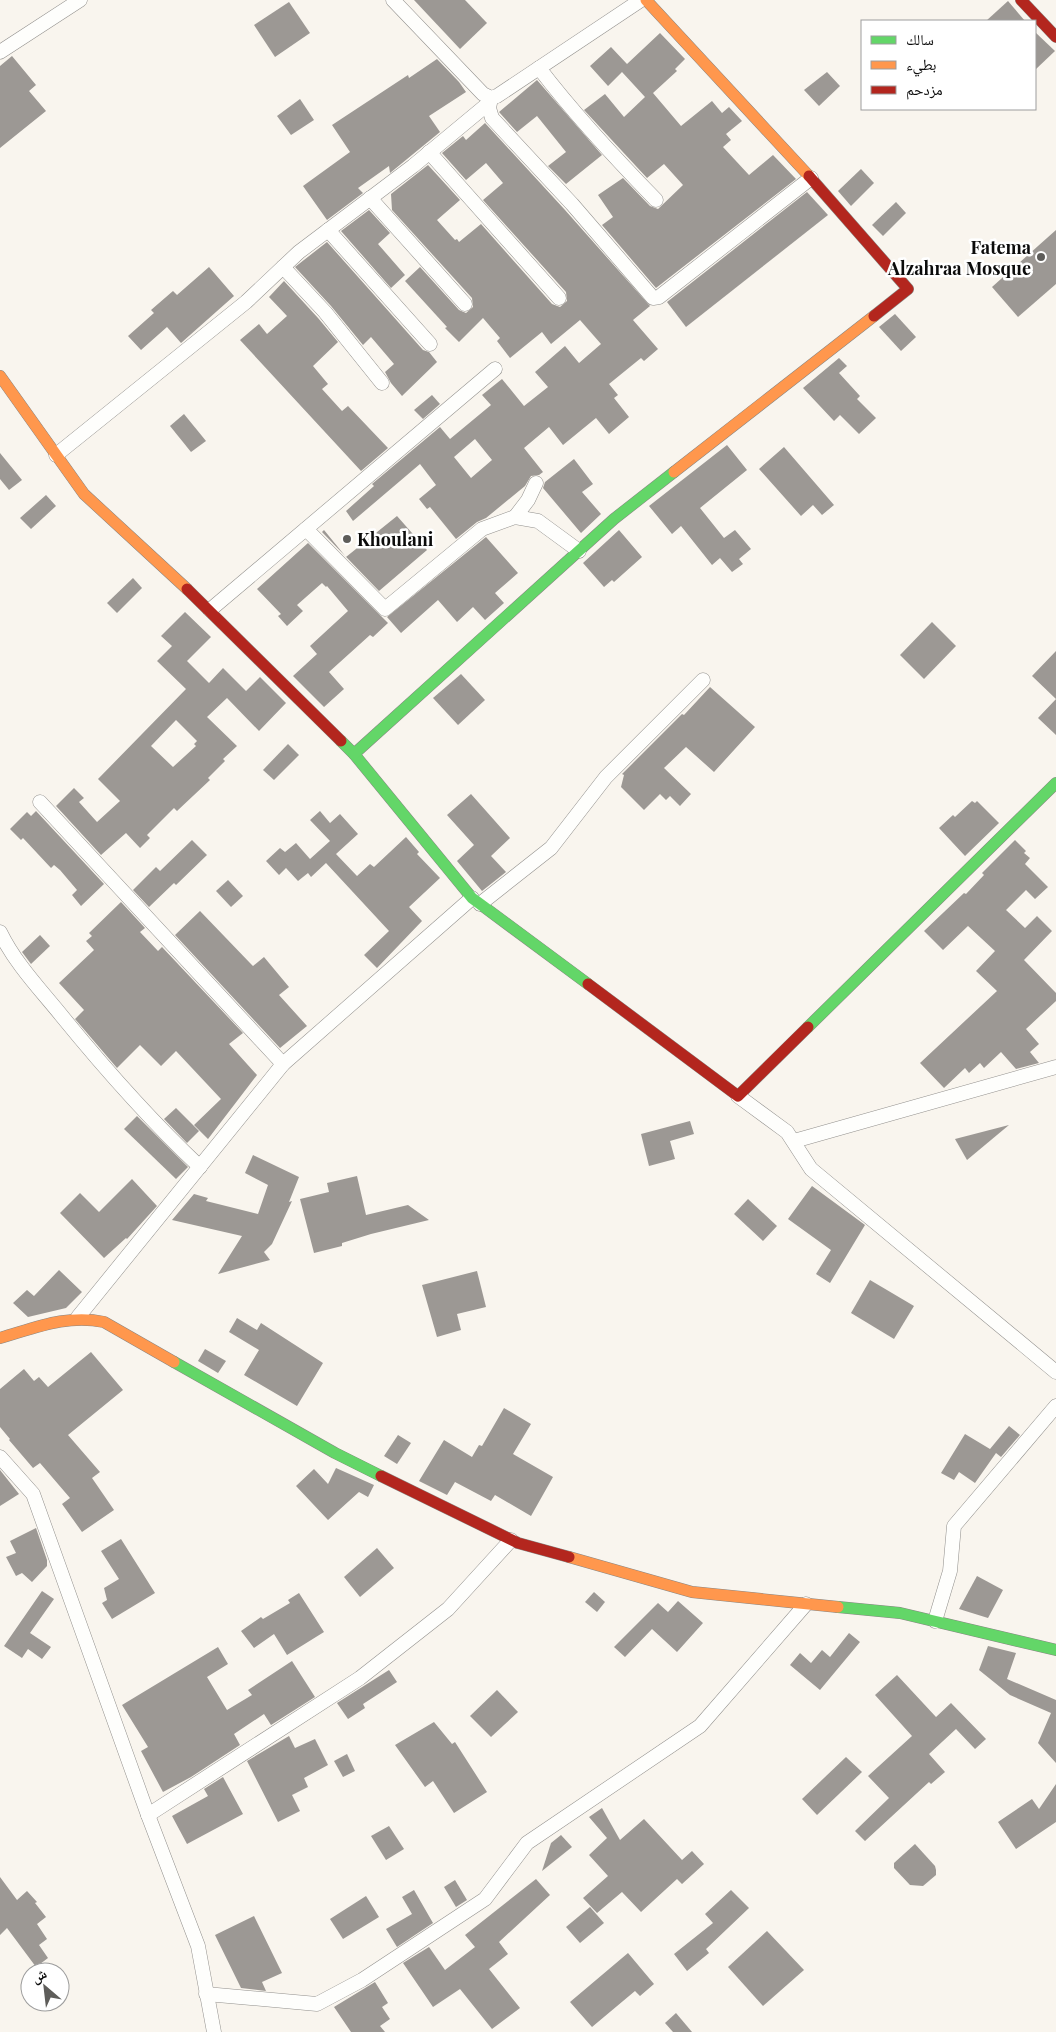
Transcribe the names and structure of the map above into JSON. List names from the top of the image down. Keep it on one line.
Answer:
{"places":["Fatema Alzahraa Mosque","Khoulani"],"legend":["سالك","بطيء","مزدحم"],"north":"top left"}
